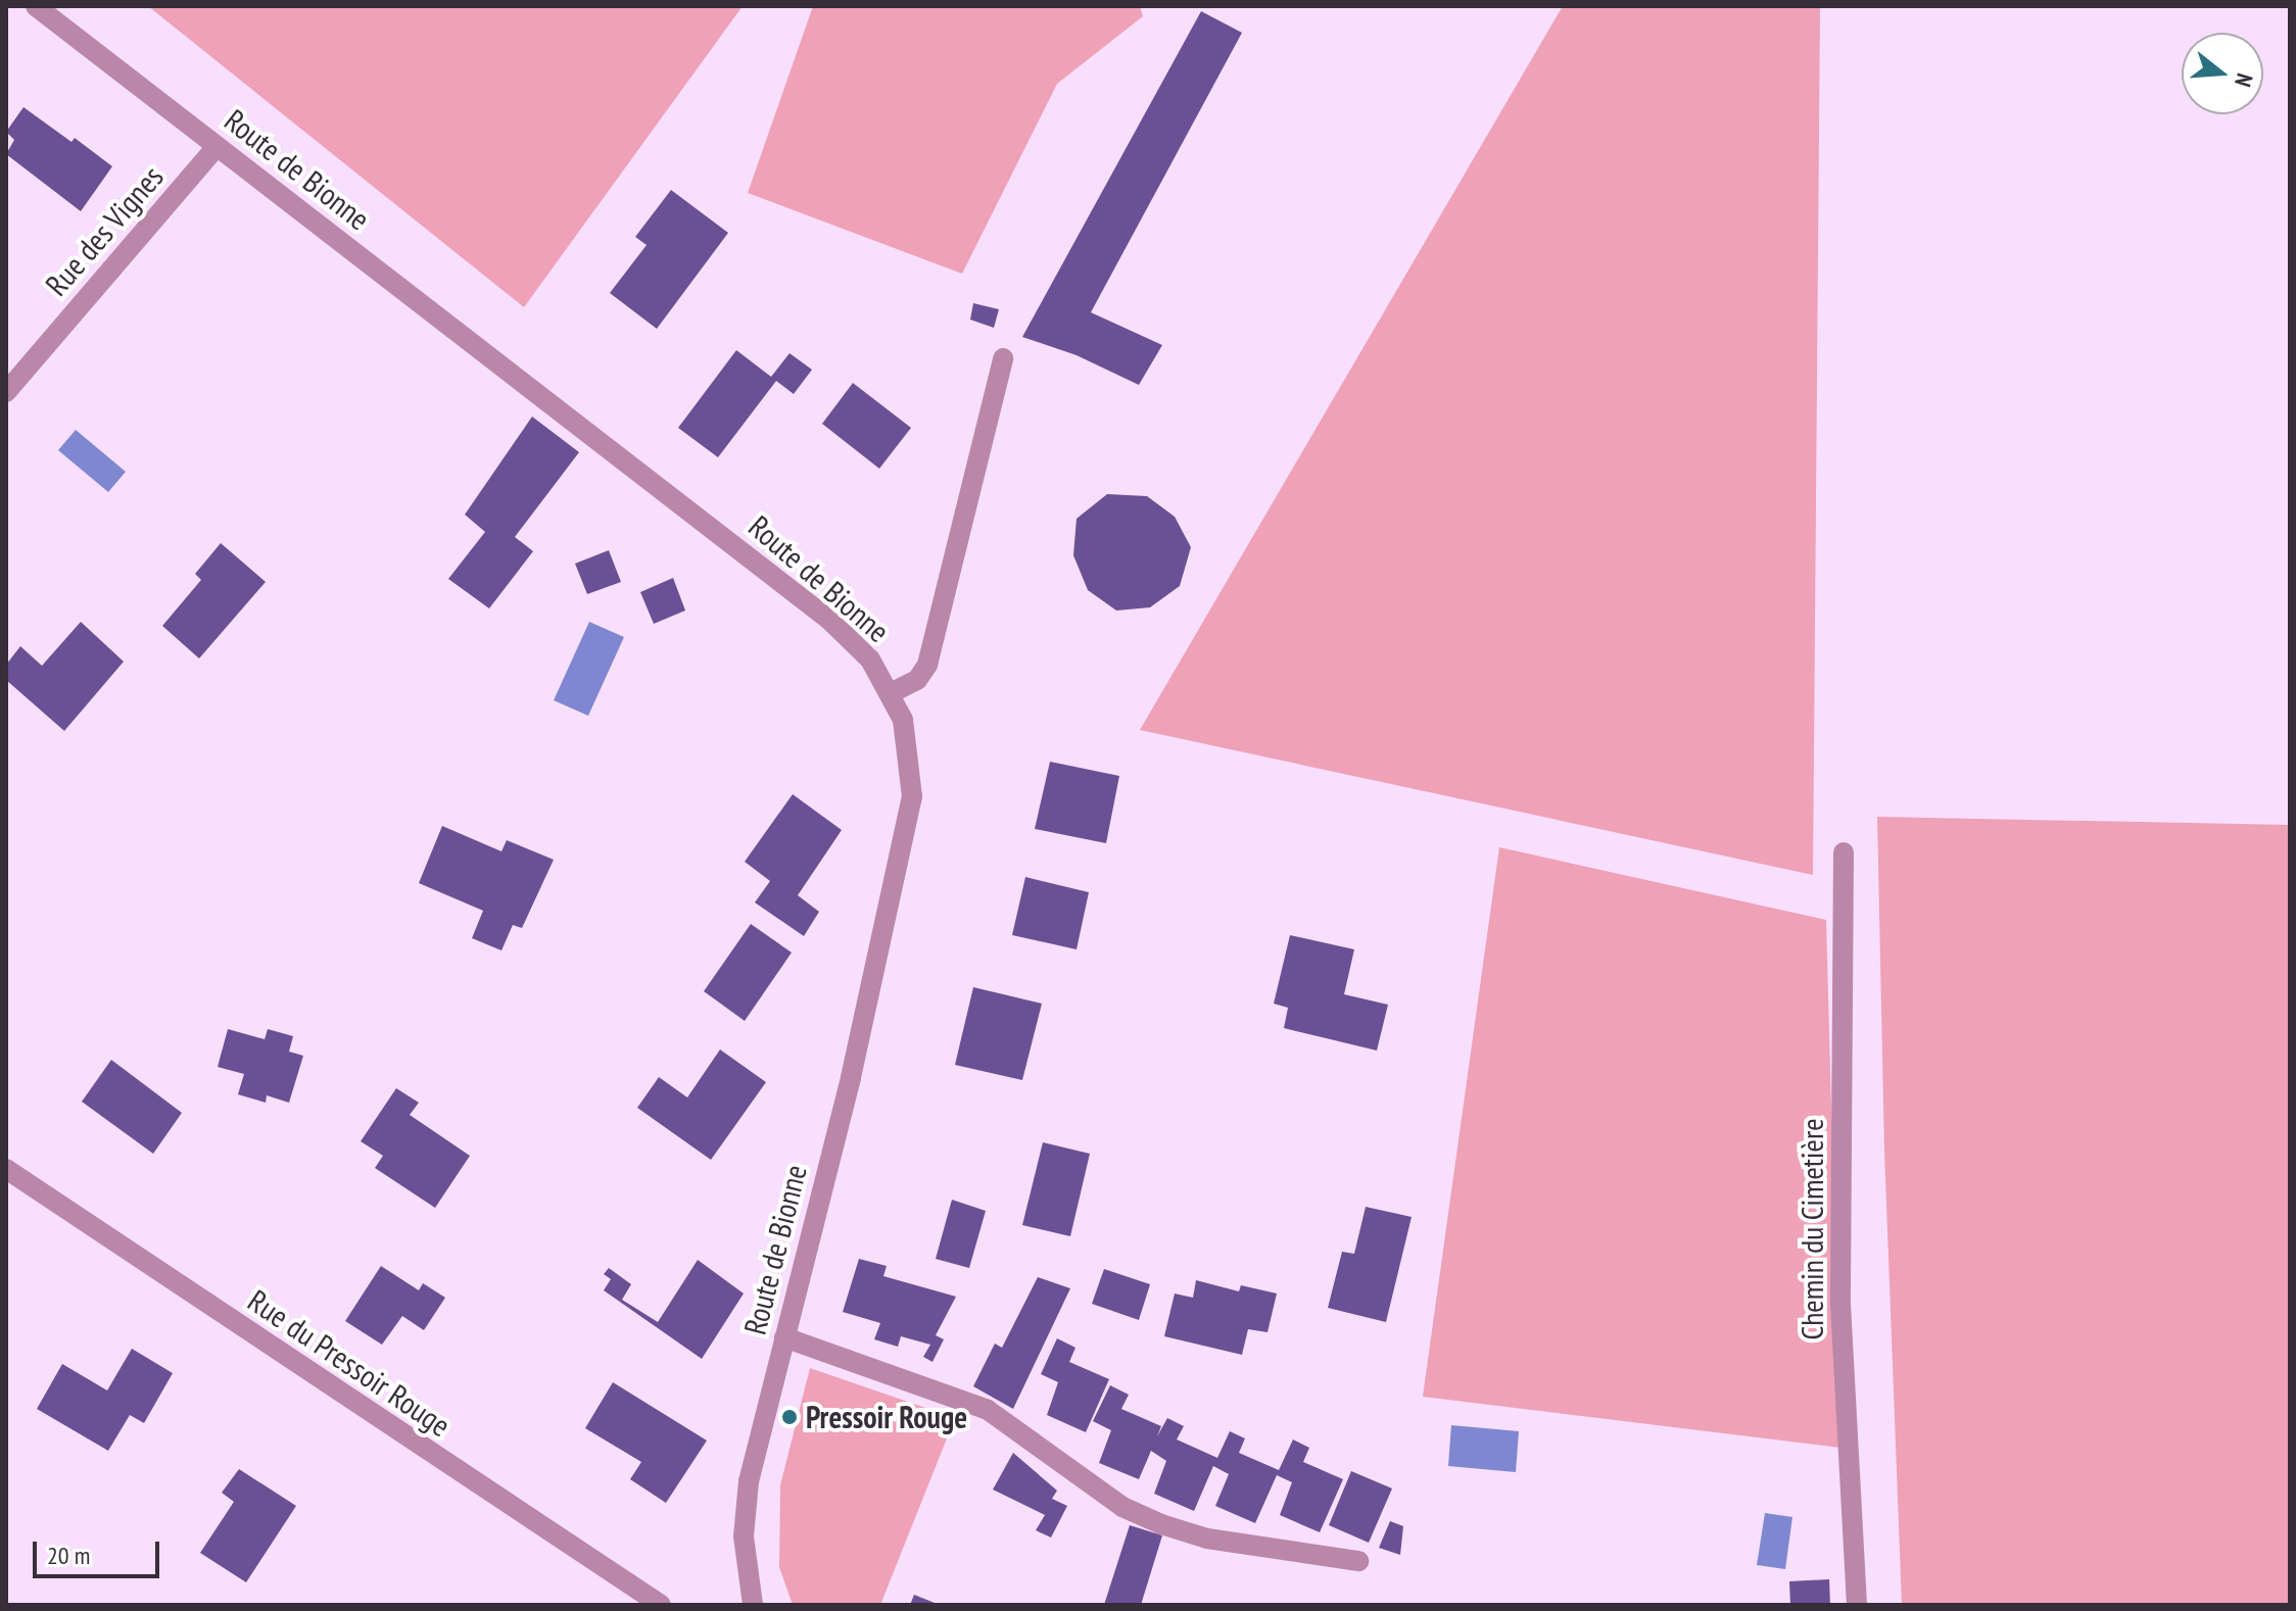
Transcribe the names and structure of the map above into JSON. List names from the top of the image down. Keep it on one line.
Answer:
{"streets":{"street":["Route de Bionne","Rue des Vignes","Chemin du Cimetière","Rue du Pressoir Rouge"]},"crossings":[["Route de Bionne","Rue des Vignes"]],"places":["Pressoir Rouge"],"scale_bar":"20 m","north":"right"}
